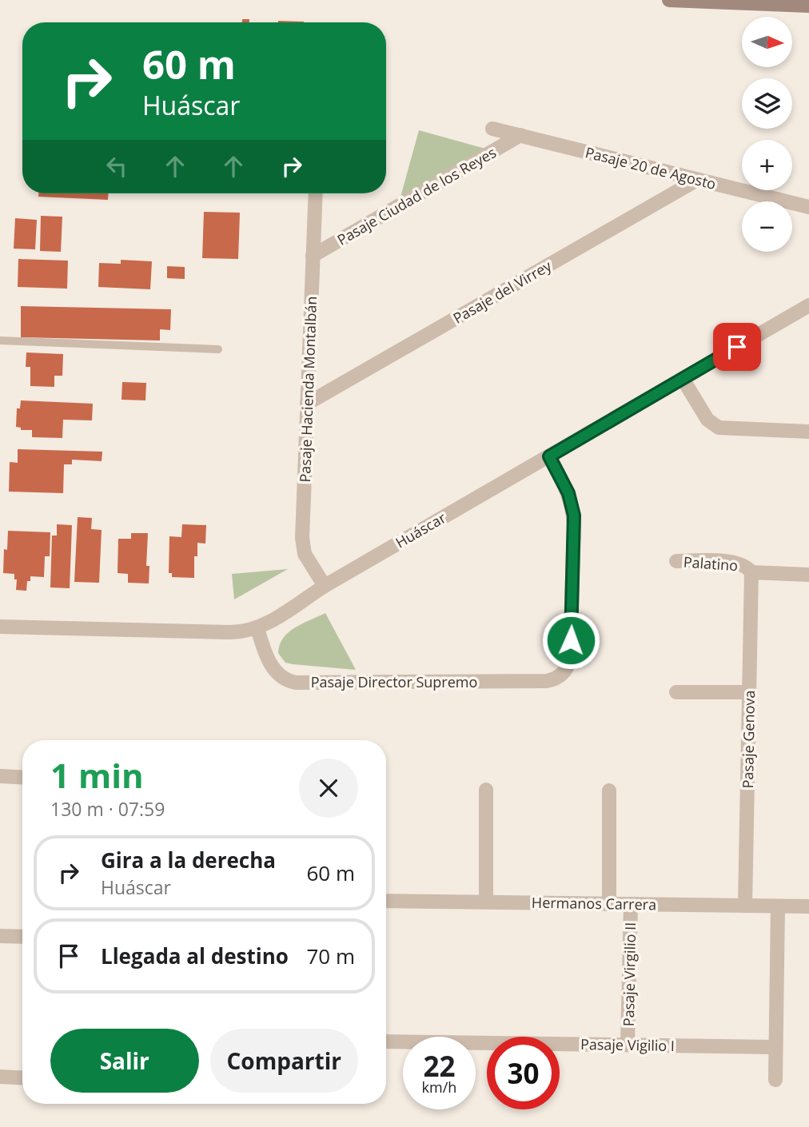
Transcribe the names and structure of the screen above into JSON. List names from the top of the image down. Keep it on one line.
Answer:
{"streets":{"street":["Pasaje 20 de Agosto","Pasaje Ciudad de los Reyes","Pasaje del Virrey","Pasaje Hacienda Montalbán","Huáscar","Palatino","Pasaje Director Supremo","Pasaje Genova","Hermanos Carrera","Pasaje Virgilio II","Pasaje Vigilio I"]},"crossings":[["Pasaje 20 de Agosto","Pasaje Ciudad de los Reyes"],["Pasaje 20 de Agosto","Pasaje del Virrey"],["Pasaje Ciudad de los Reyes","Pasaje Hacienda Montalbán"],["Pasaje del Virrey","Pasaje Hacienda Montalbán"],["Pasaje Hacienda Montalbán","Huáscar"],["Huáscar","Pasaje Director Supremo"],["Palatino","Pasaje Genova"],["Pasaje Genova","Hermanos Carrera"],["Hermanos Carrera","Pasaje Virgilio II"],["Pasaje Virgilio II","Pasaje Vigilio I"]],"north":"right","page":{"map_buttons":["+","−"],"turn":["60 m","Huáscar"],"heading":["1 min","130 m · 07:59"],"list":[{"name":"Gira a la derecha","note":"Huáscar","value":"60 m"},{"name":"Llegada al destino","value":"70 m"}],"buttons":["Salir","Compartir"],"speed":"22 km/h","limit":"30"}}
